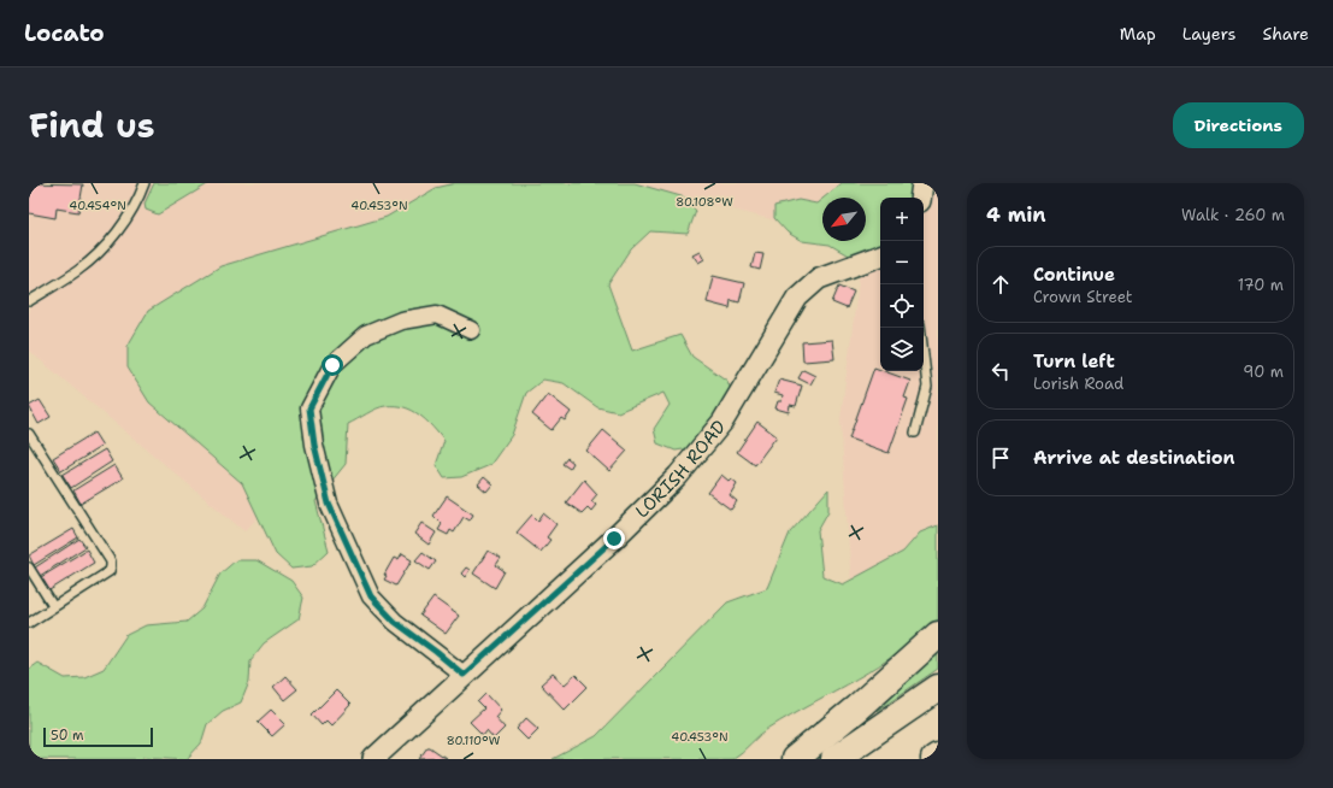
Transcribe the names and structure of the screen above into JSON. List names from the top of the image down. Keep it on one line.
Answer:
{"streets":{"street":["LORISH ROAD"]},"scale_bar":"50 m","north":"bottom left","page":{"header":"Locato","nav":["Map","Layers","Share"],"title":"Find us","buttons":"Directions","heading":["4 min","Walk · 260 m"],"map_buttons":["+","−"],"list":[["Continue","Crown Street","170 m"],["Turn left","Lorish Road","90 m"],"Arrive at destination"],"scale":"50 m"},"coordinates":["80.108°W","40.454°N","40.453°N","80.110°W"]}
